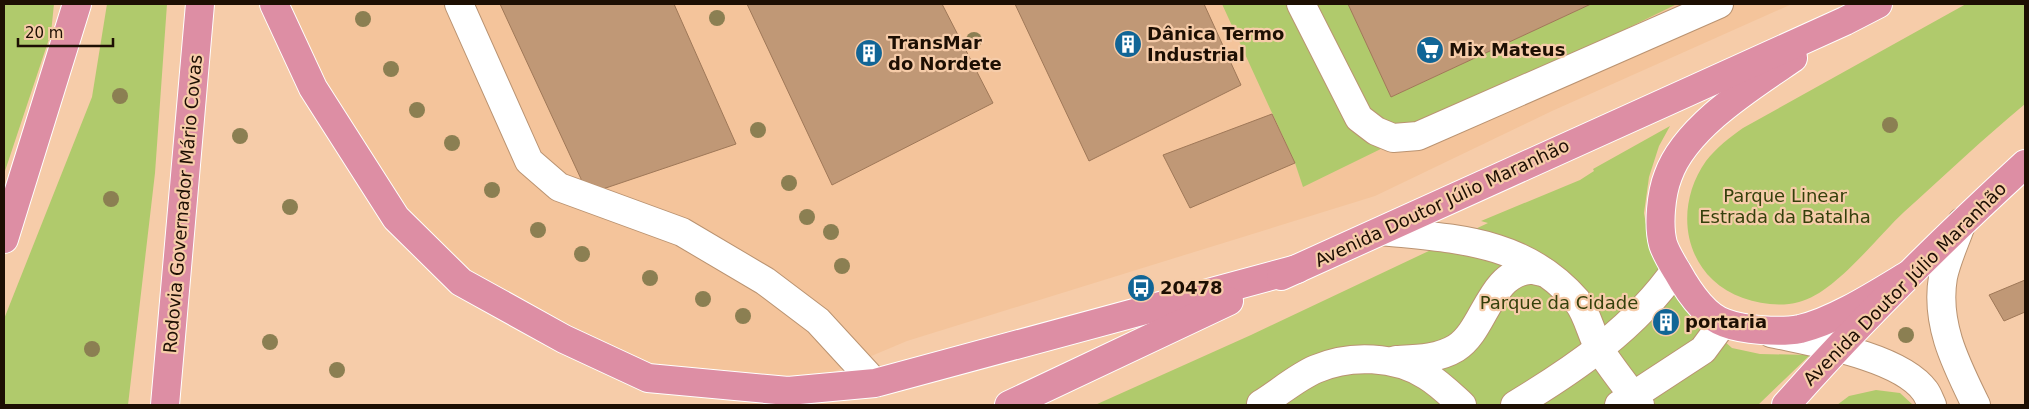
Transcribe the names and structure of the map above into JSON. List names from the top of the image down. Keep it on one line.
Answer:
{"streets":{"highway":["Avenida Doutor Júlio Maranhão","Rodovia Governador Mário Covas"]},"parks":["Parque Linear Estrada da Batalha","Parque da Cidade"],"places":{"building":["Dânica Termo Industrial","TransMar do Nordete","portaria"],"supermarket":["Mix Mateus"],"bus stop":["20478"]},"scale_bar":"20 m"}
